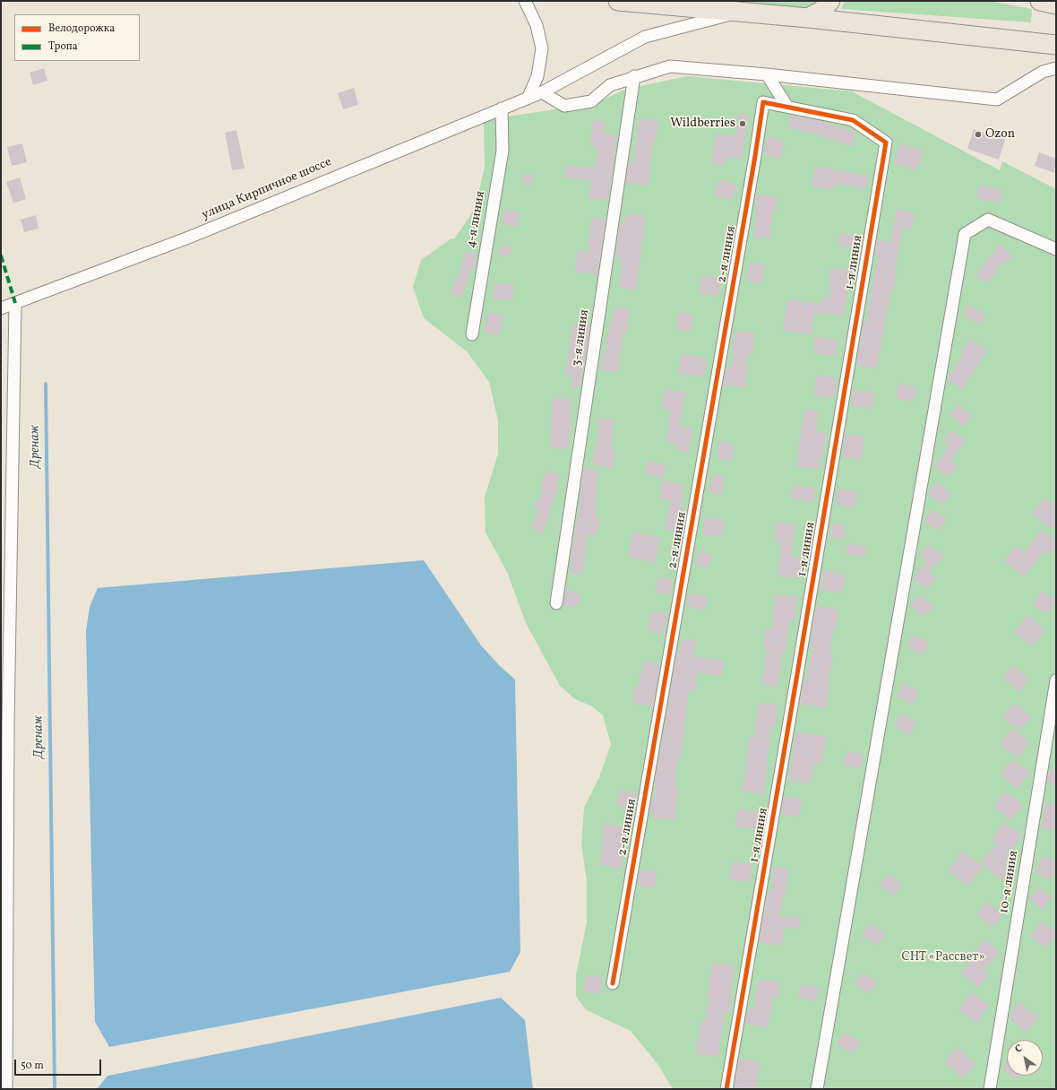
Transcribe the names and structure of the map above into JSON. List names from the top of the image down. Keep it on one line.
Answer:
{"streets":{"street":["улица Кирпичное шоссе","4-я линия","2-я линия","1-я линия","3-я линия","10-я линия"]},"crossings":[["улица Кирпичное шоссе","4-я линия"],["2-я линия","1-я линия"]],"water":["Дренаж"],"parks":["СНТ «Рассвет»"],"places":["Wildberries","Ozon"],"legend":["Велодорожка","Тропа"],"scale_bar":"50 m","north":"top left"}
